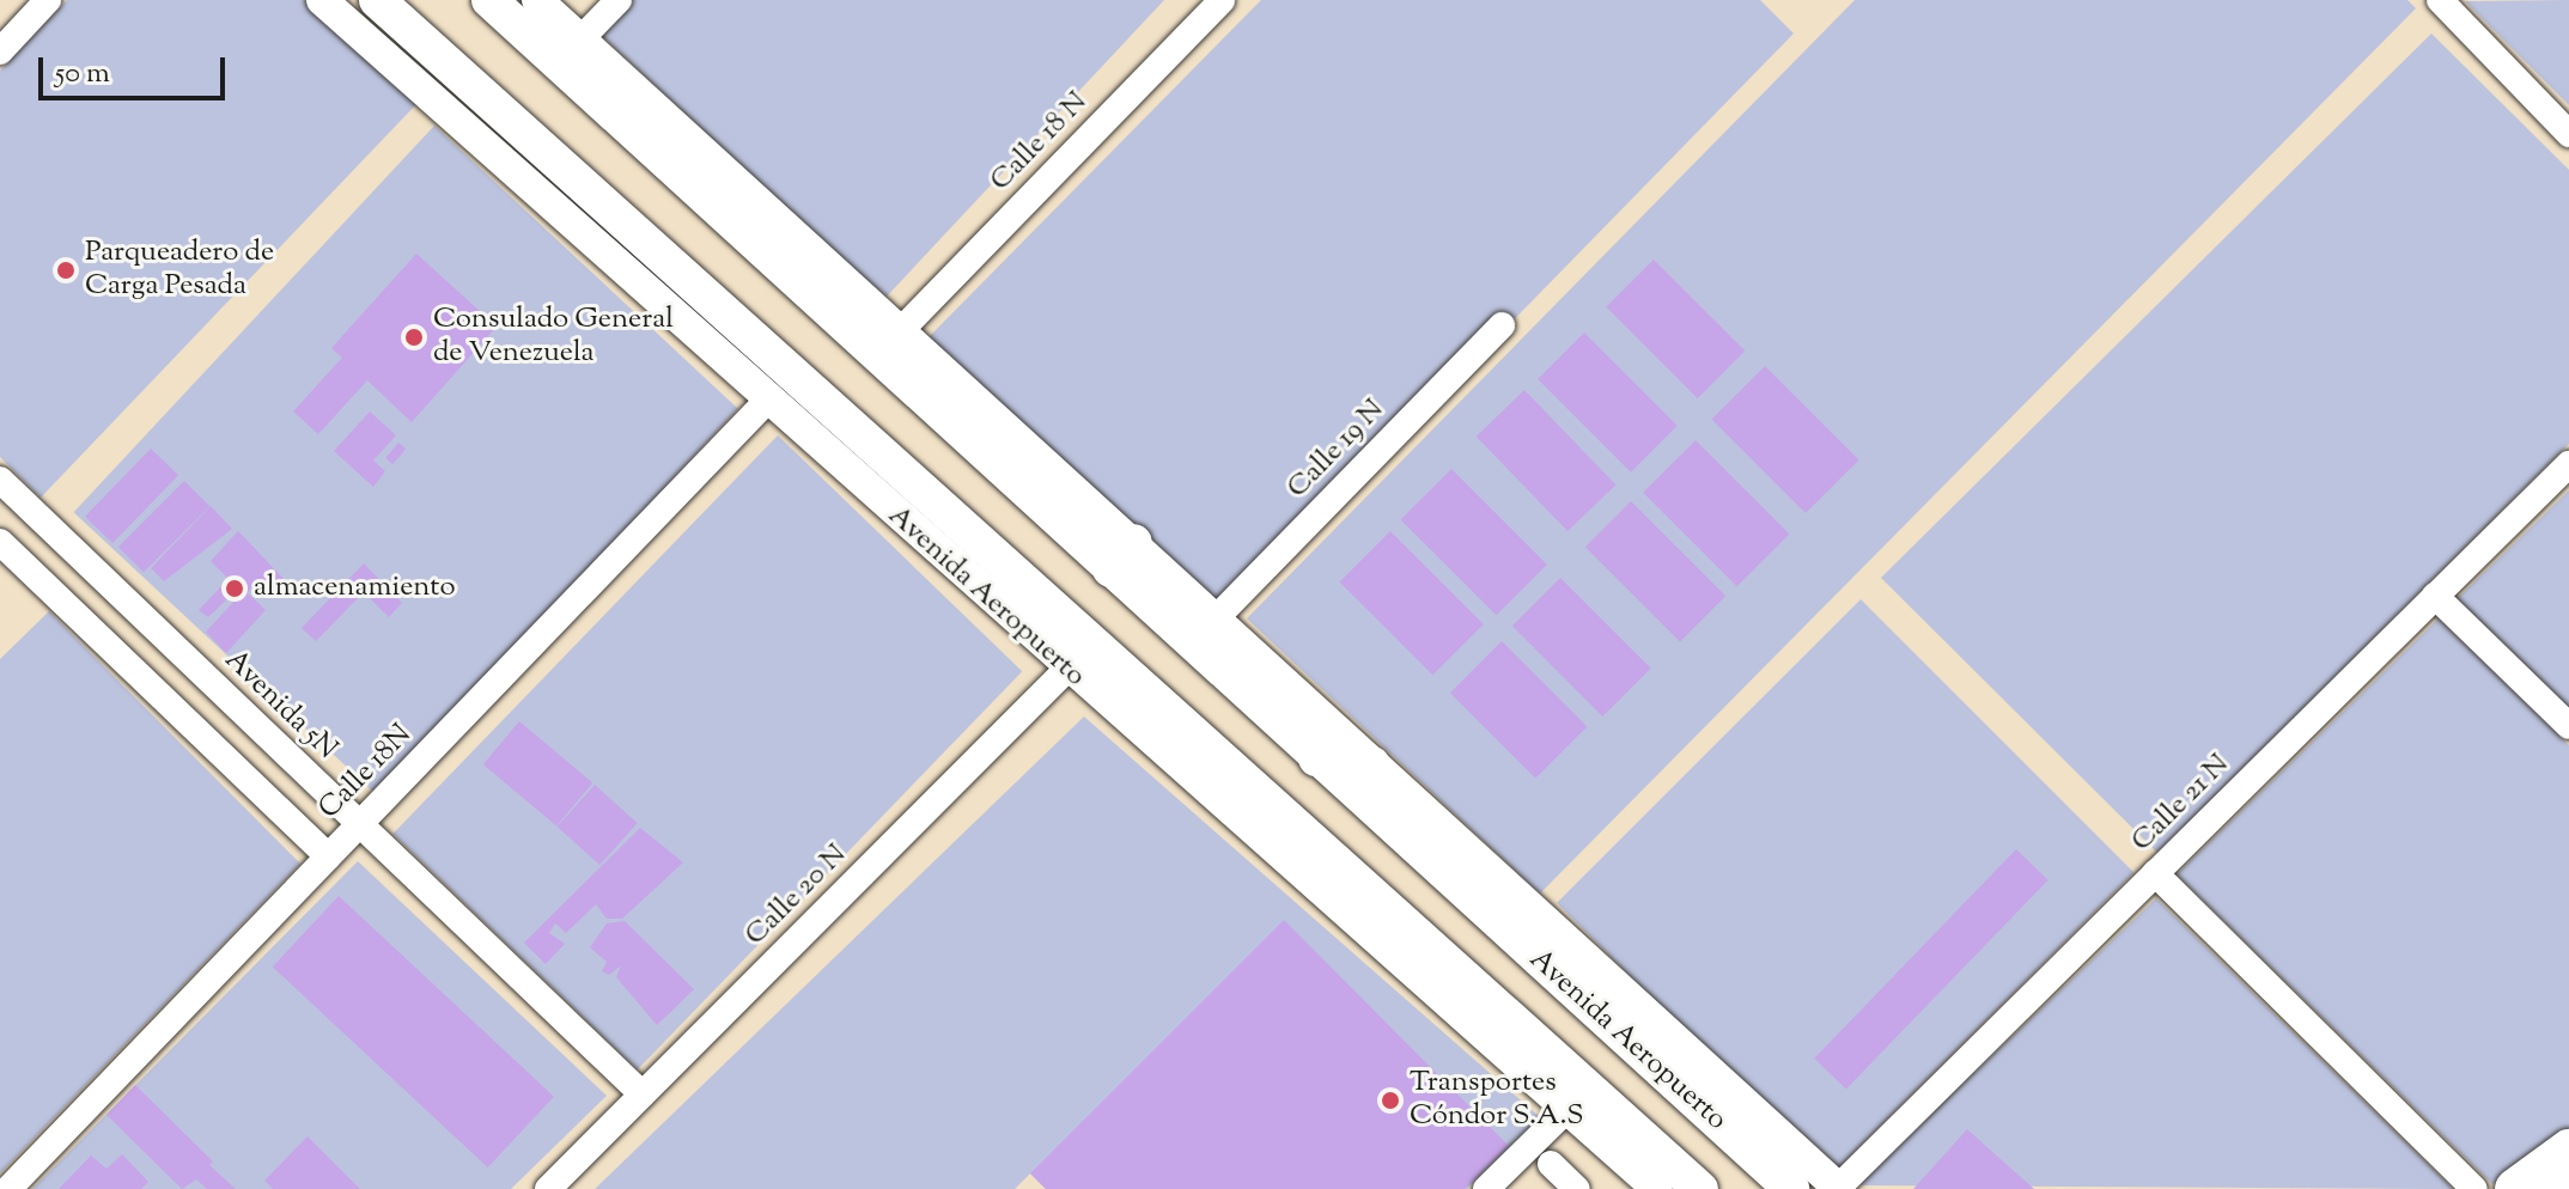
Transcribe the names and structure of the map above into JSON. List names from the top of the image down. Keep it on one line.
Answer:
{"streets":{"main road":["Avenida Aeropuerto"],"street":["Calle 18 N","Calle 19 N","Avenida 5N","Calle 18N","Calle 21 N","Calle 20 N"]},"crossings":[["Calle 18 N","Avenida Aeropuerto"],["Calle 19 N","Avenida Aeropuerto"],["Avenida Aeropuerto","Calle 18N"],["Avenida Aeropuerto","Calle 21 N"],["Avenida Aeropuerto","Calle 20 N"],["Avenida 5N","Calle 18N"],["Avenida 5N","Calle 20 N"]],"places":["Parqueadero de Carga Pesada","Consulado General de Venezuela","almacenamiento","Transportes Cóndor S.A.S"],"scale_bar":"50 m"}
